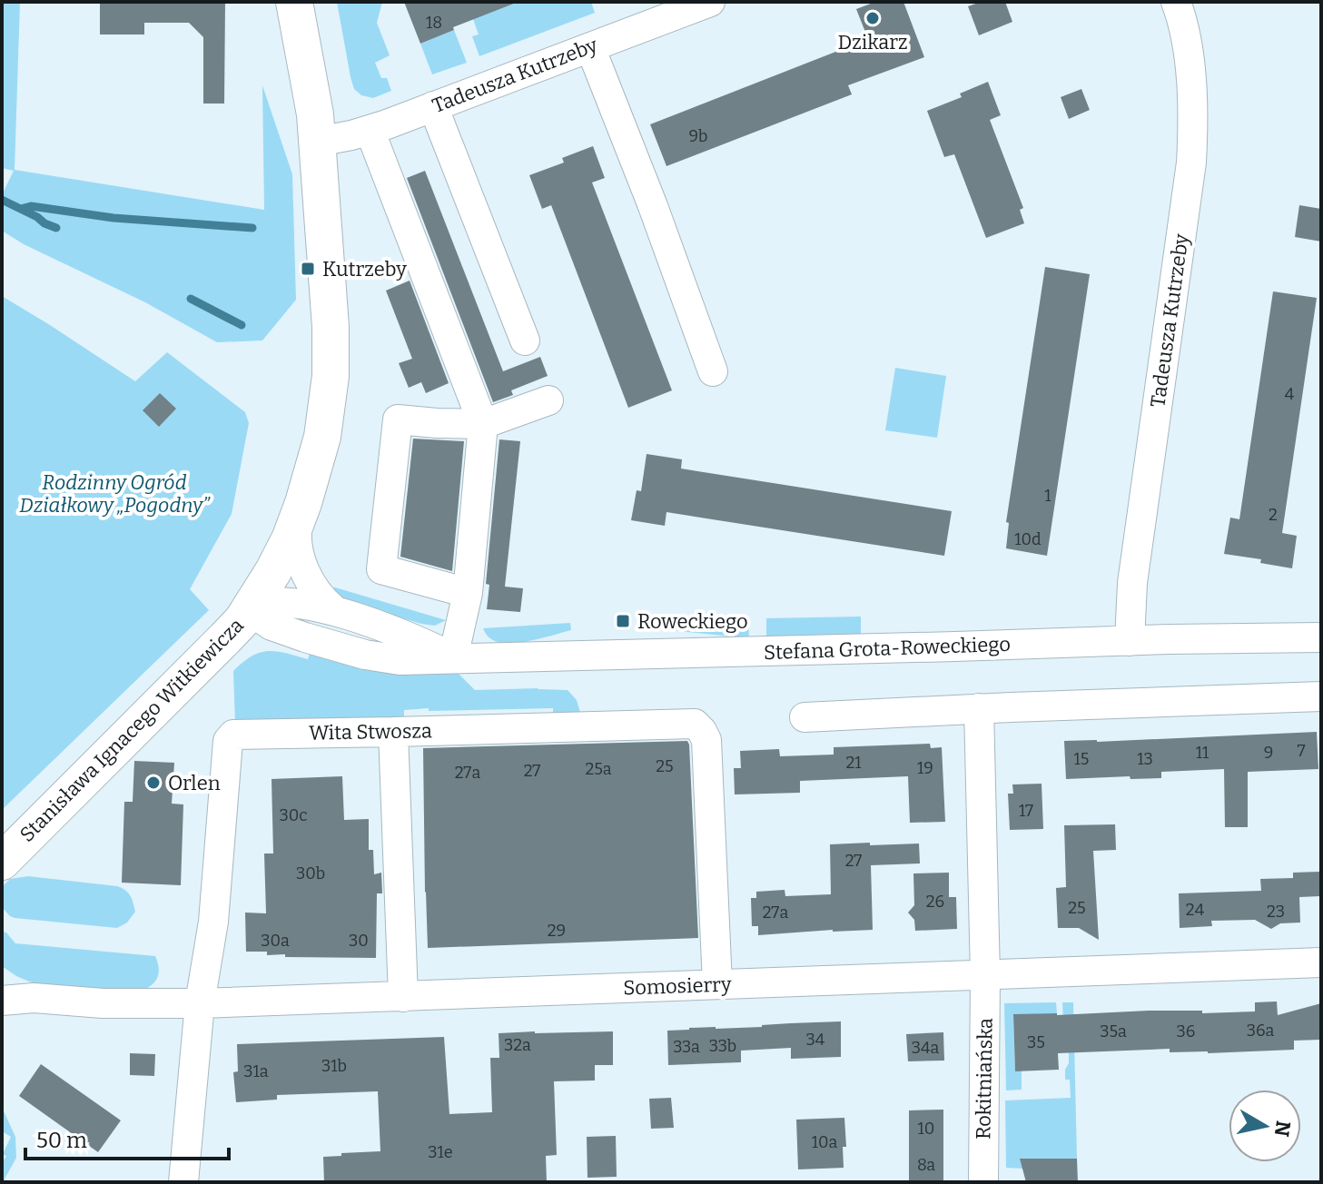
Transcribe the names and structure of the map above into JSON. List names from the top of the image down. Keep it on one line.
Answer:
{"streets":{"street":["Tadeusza Kutrzeby","Stefana Grota-Roweckiego","Stanisława Ignacego Witkiewicza","Wita Stwosza","Somosierry","Rokitniańska"]},"crossings":[["Tadeusza Kutrzeby","Stefana Grota-Roweckiego"],["Tadeusza Kutrzeby","Stanisława Ignacego Witkiewicza"],["Stefana Grota-Roweckiego","Stanisława Ignacego Witkiewicza"],["Wita Stwosza","Somosierry"],["Somosierry","Rokitniańska"]],"parks":["Rodzinny Ogród Działkowy „Pogodny”"],"places":{"other":["Dzikarz","Orlen"],"transit":["Kutrzeby","Roweckiego"]},"house_numbers":["18","9b","4","1","2","10d","7","11","9","15","13","21","25","19","25a","27","27a","17","30c","27","30b","26","25","24","23","27a","29","30a","30","36a","35a","36","34","35","32a","33b","33a","34a","31b","31a","10","10a","31e","8a"],"scale_bar":"50 m","north":"right"}
